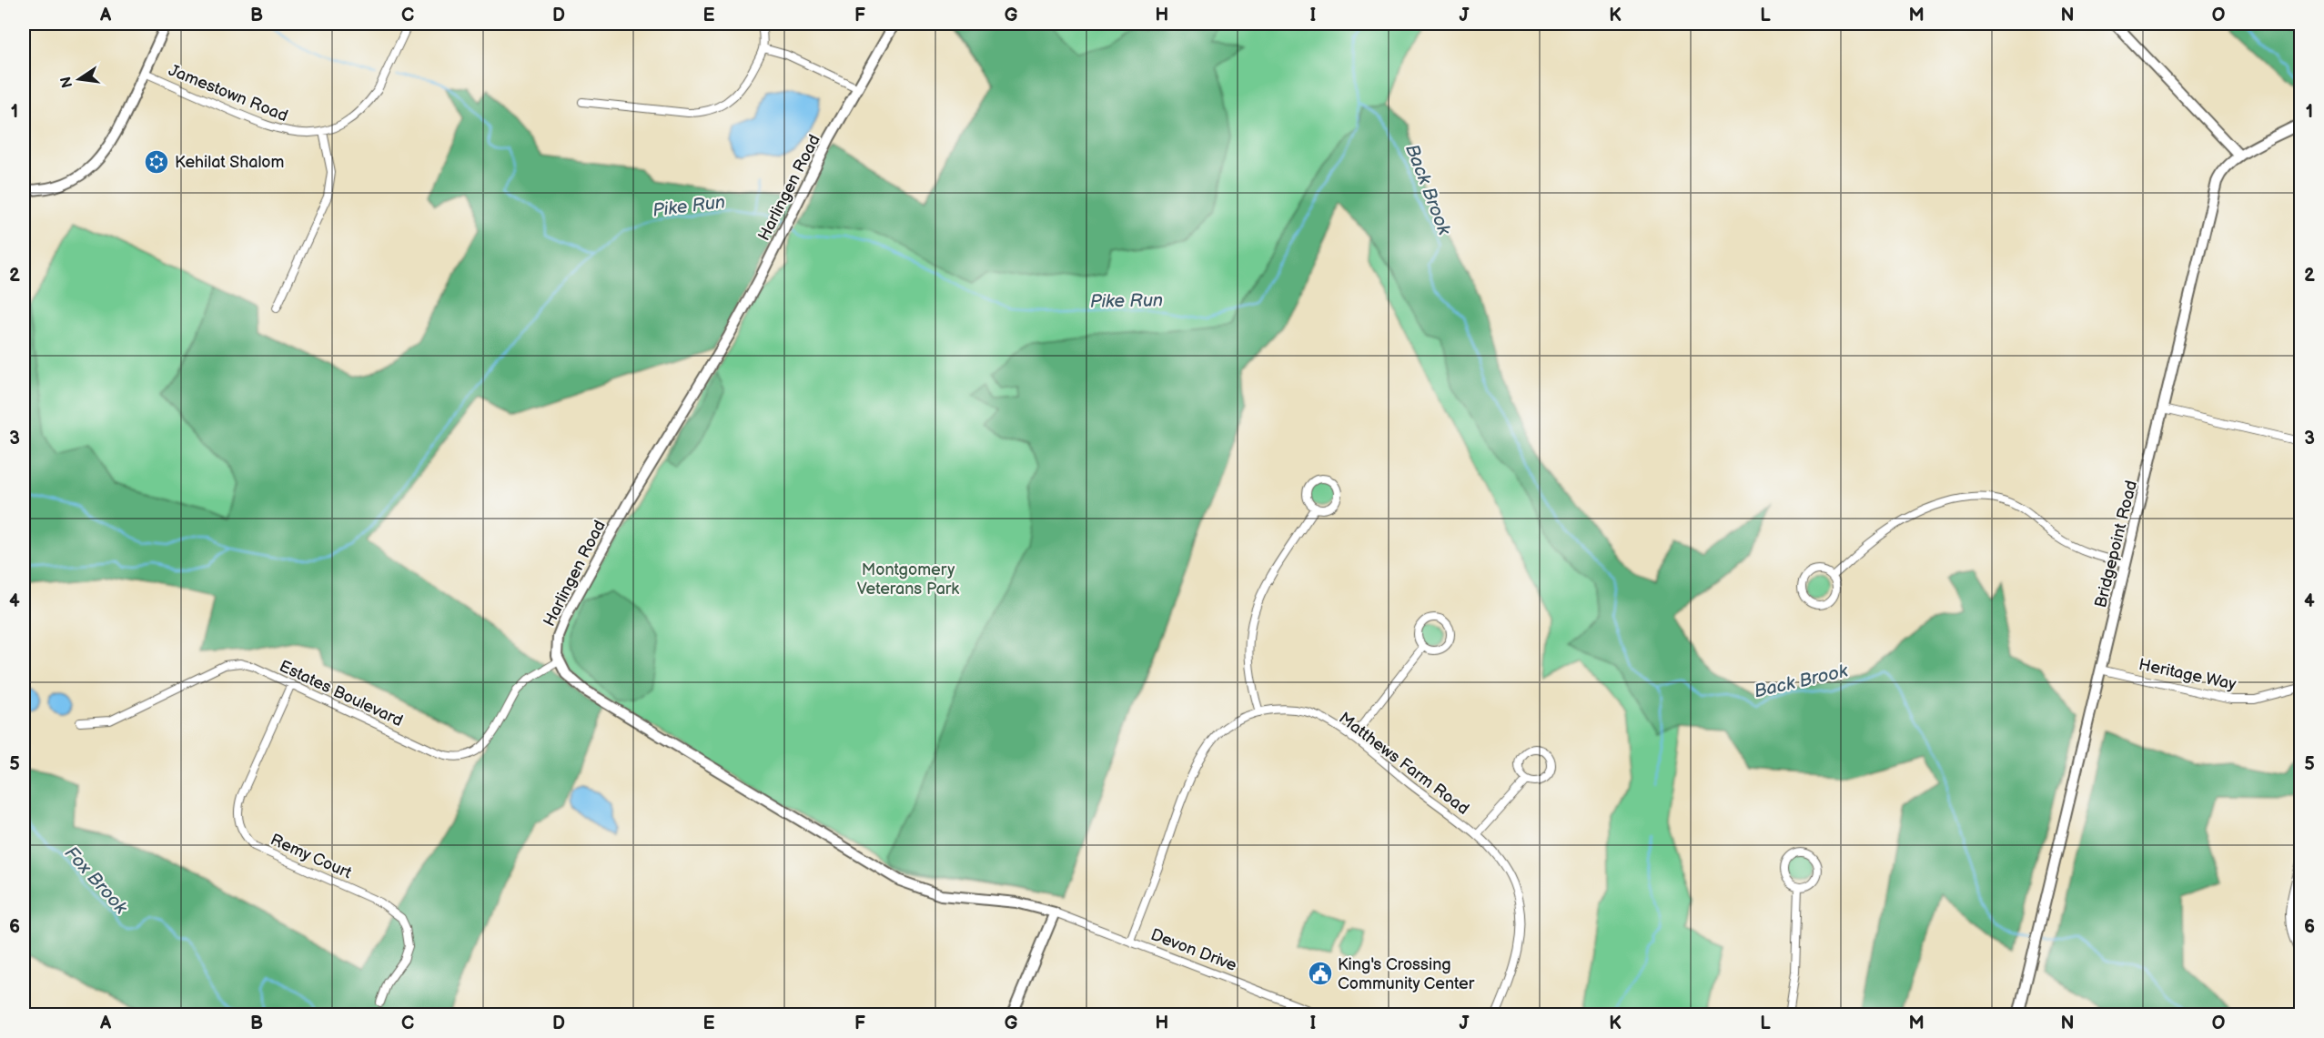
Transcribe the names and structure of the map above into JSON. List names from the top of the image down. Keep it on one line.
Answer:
{"streets":{"street":["Jamestown Road","Harlingen Road","Bridgepoint Road","Heritage Way","Estates Boulevard","Matthews Farm Road","Remy Court","Devon Drive"]},"crossings":[["Harlingen Road","Estates Boulevard"],["Bridgepoint Road","Heritage Way"],["Estates Boulevard","Remy Court"],["Matthews Farm Road","Devon Drive"]],"water":["Back Brook","Pike Run","Fox Brook"],"parks":["Montgomery Veterans Park"],"places":{"synagogue":["Kehilat Shalom"],"public building":["King's Crossing Community Center"]},"north":"left","grid":{"columns":["A","B","C","D","E","F","G","H","I","J","K","L","M","N","O"],"rows":["1","2","3","4","5","6"]}}
